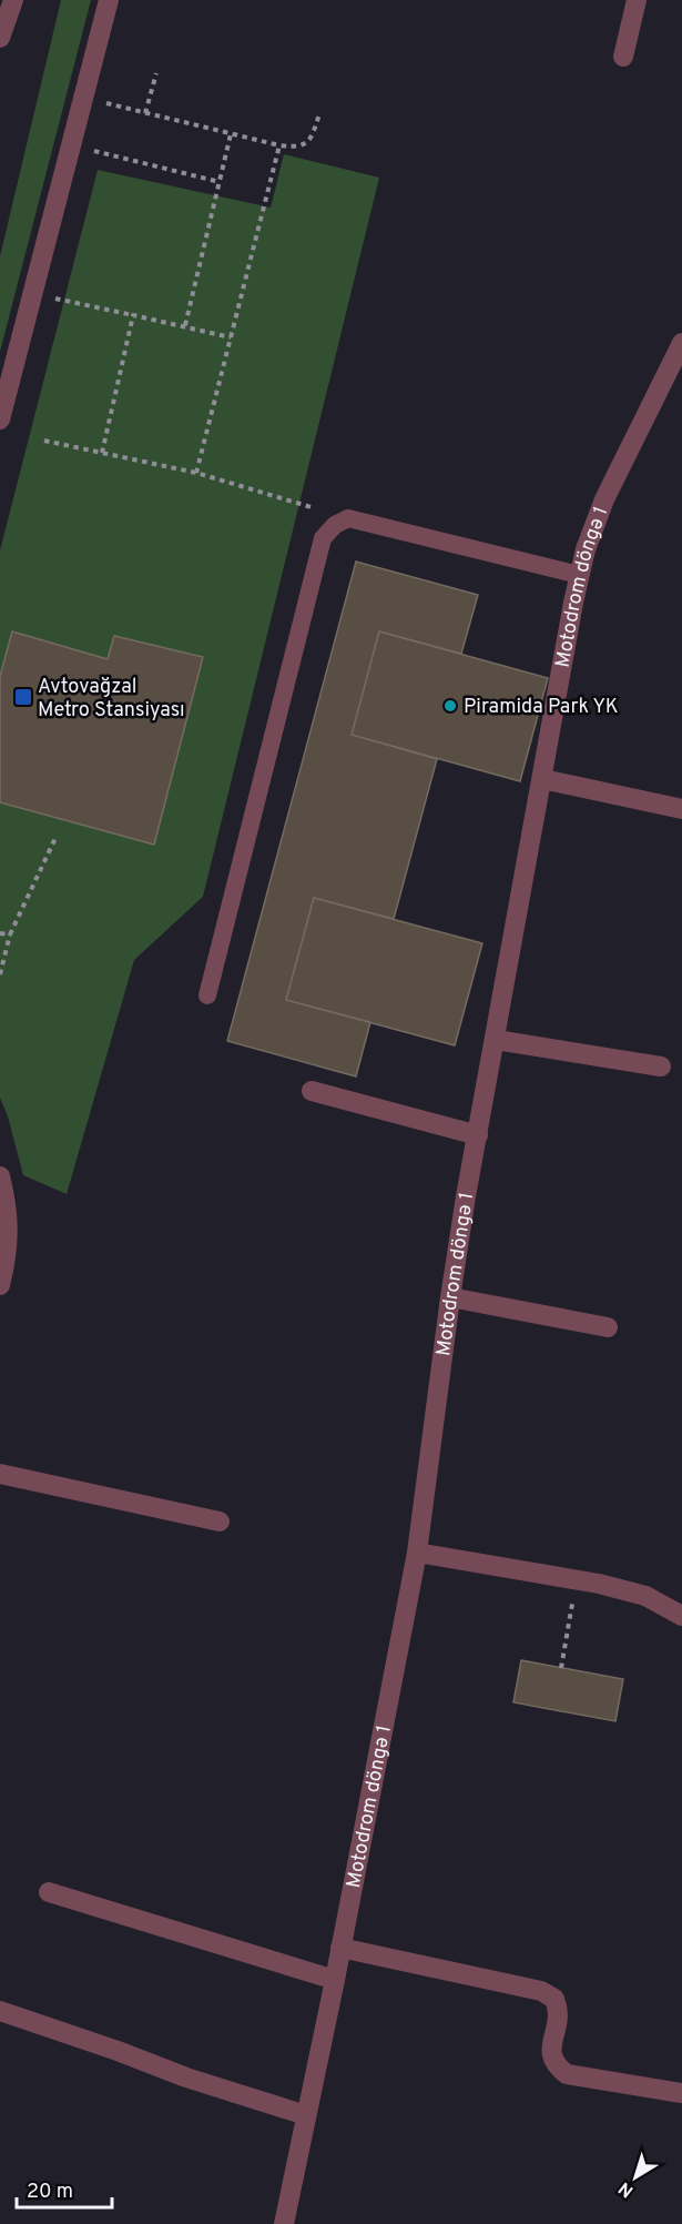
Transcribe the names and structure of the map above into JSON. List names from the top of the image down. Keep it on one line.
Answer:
{"streets":{"street":["Motodrom döngə 1"]},"places":{"transit":["Avtovağzal Metro Stansiyası"],"other":["Piramida Park YK"]},"scale_bar":"20 m","north":"bottom left"}
